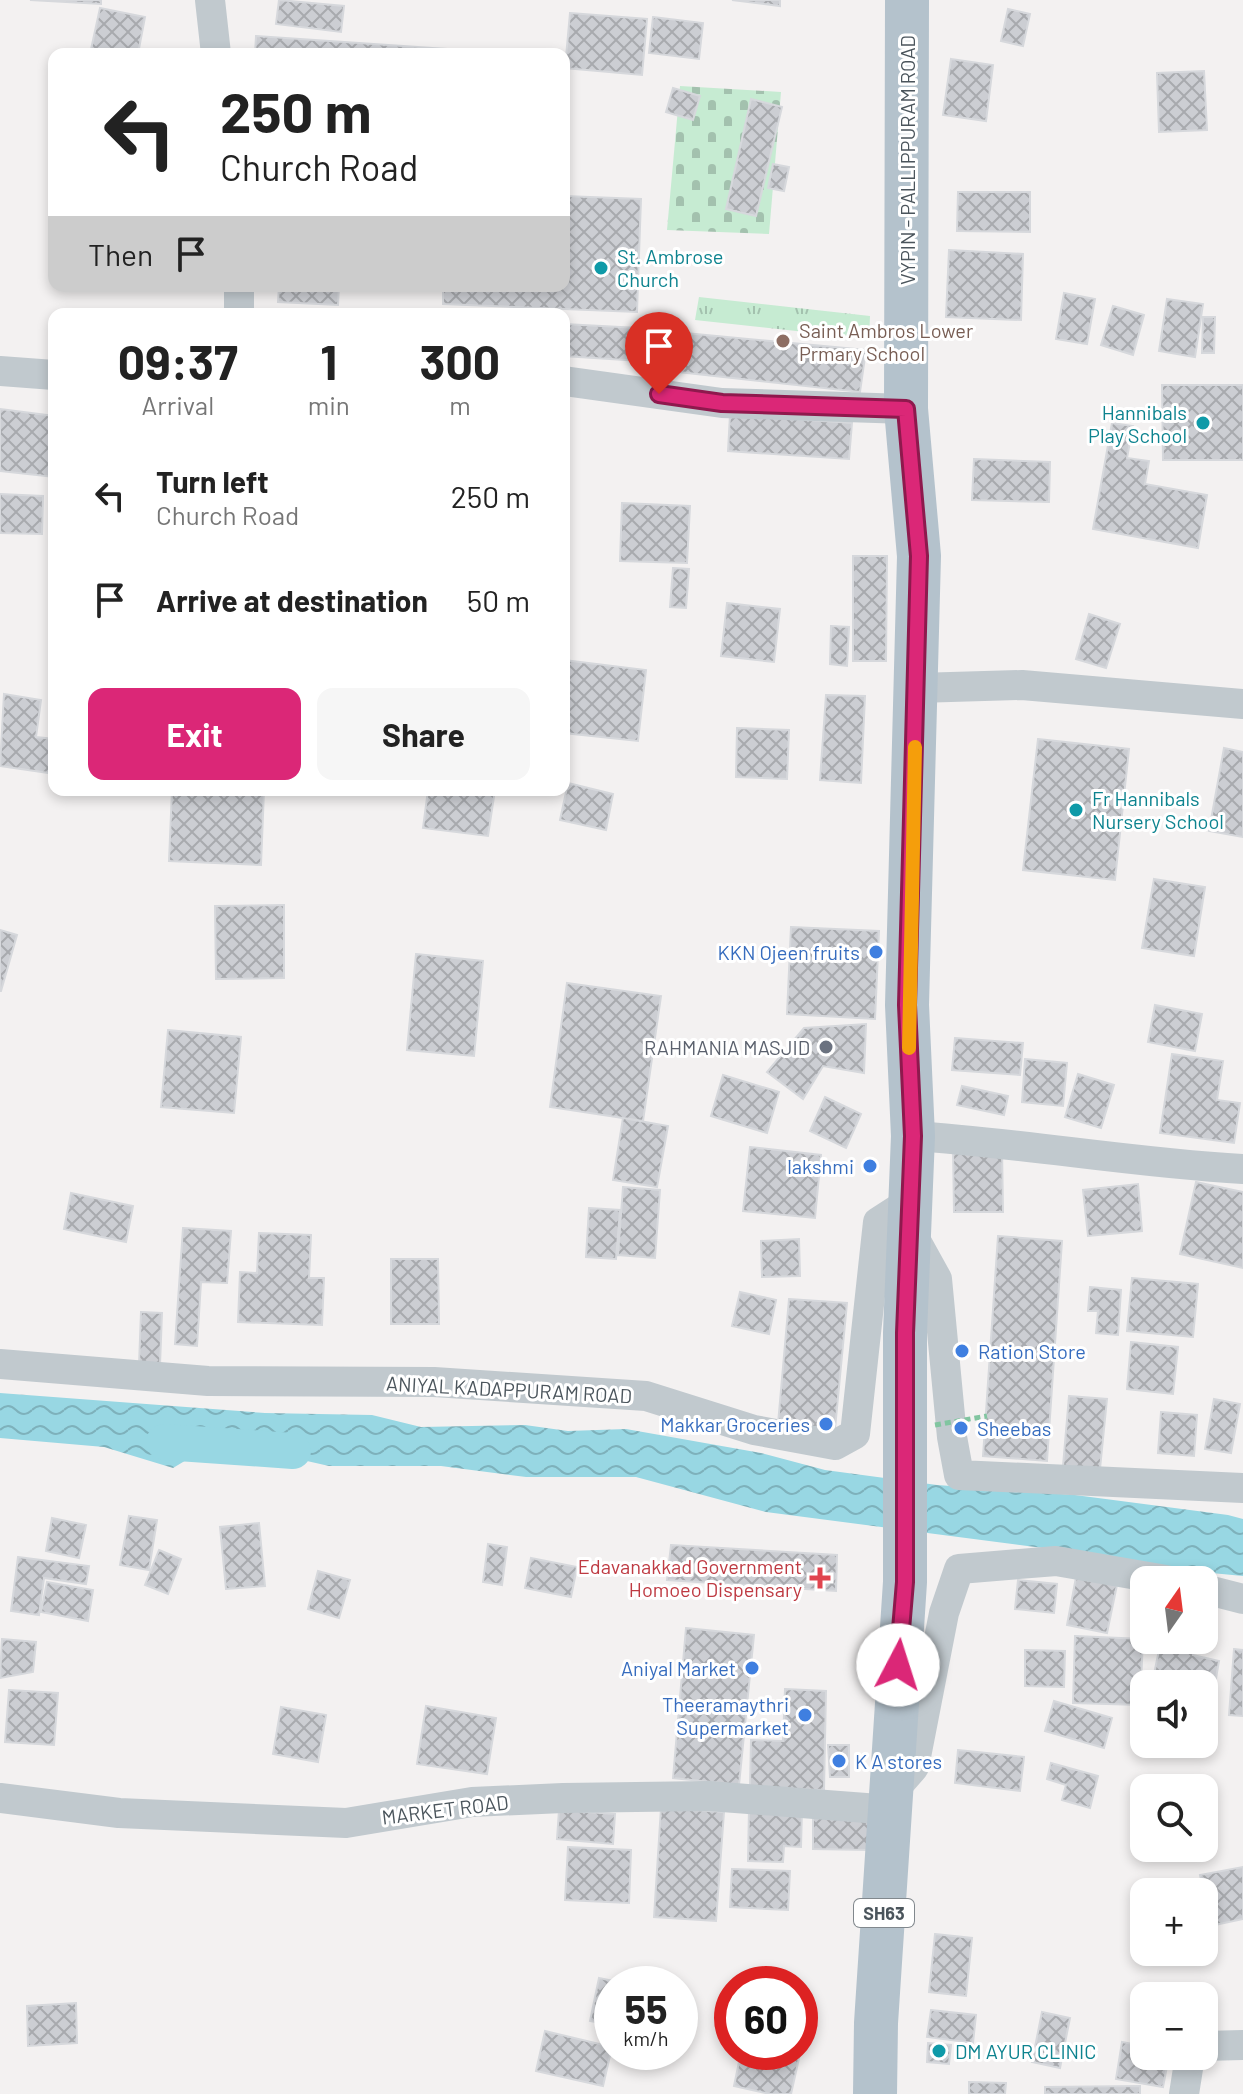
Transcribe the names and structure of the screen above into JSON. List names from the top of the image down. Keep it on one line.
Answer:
{"streets":{"main road":["VYPIN - PALLIPPURAM ROAD","SH63"],"street":["ANIYAL KADAPPURAM ROAD","MARKET ROAD"]},"crossings":[["VYPIN - PALLIPPURAM ROAD","ANIYAL KADAPPURAM ROAD"],["VYPIN - PALLIPPURAM ROAD","MARKET ROAD"]],"places":{"other":["St. Ambrose Church","Saint Ambros Lower Prmary School","Hannibals Play School","Fr Hannibals Nursery School","KKN Ojeen fruits","RAHMANIA MASJID","lakshmi","Ration Store","Makkar Groceries","Sheebas","Aniyal Market","Theeramaythri Supermarket","K A stores","DM AYUR CLINIC"],"health":["Edavanakkad Government Homoeo Dispensary"]},"north":"top","page":{"turn":["250 m","Church Road"],"then":"Then","eta":["09:37","Arrival","1","min","300","m"],"list":[{"name":"Turn left","note":"Church Road","value":"250 m"},{"name":"Arrive at destination","value":"50 m"}],"buttons":["Exit","Share"],"map_buttons":["+","−"],"speed":"55 km/h","limit":"60"}}
